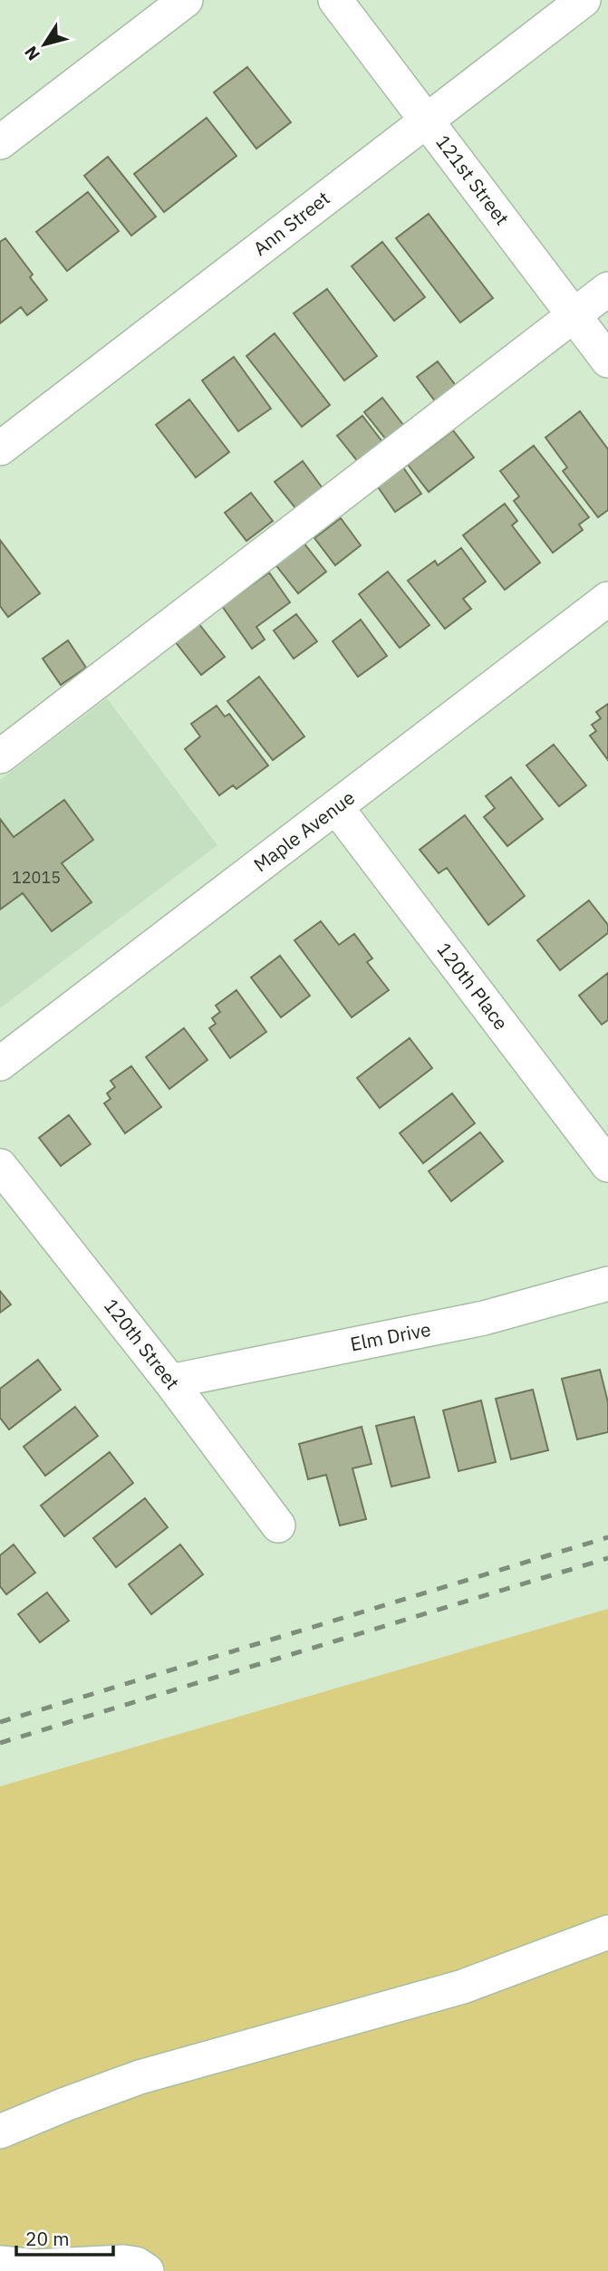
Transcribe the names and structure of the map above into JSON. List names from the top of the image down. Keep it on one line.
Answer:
{"streets":{"street":["121st Street","Ann Street","Maple Avenue","120th Place","Elm Drive","120th Street"]},"crossings":[["121st Street","Ann Street"],["Maple Avenue","120th Place"],["Elm Drive","120th Street"]],"house_numbers":["12015"],"scale_bar":"20 m","north":"bottom left"}
